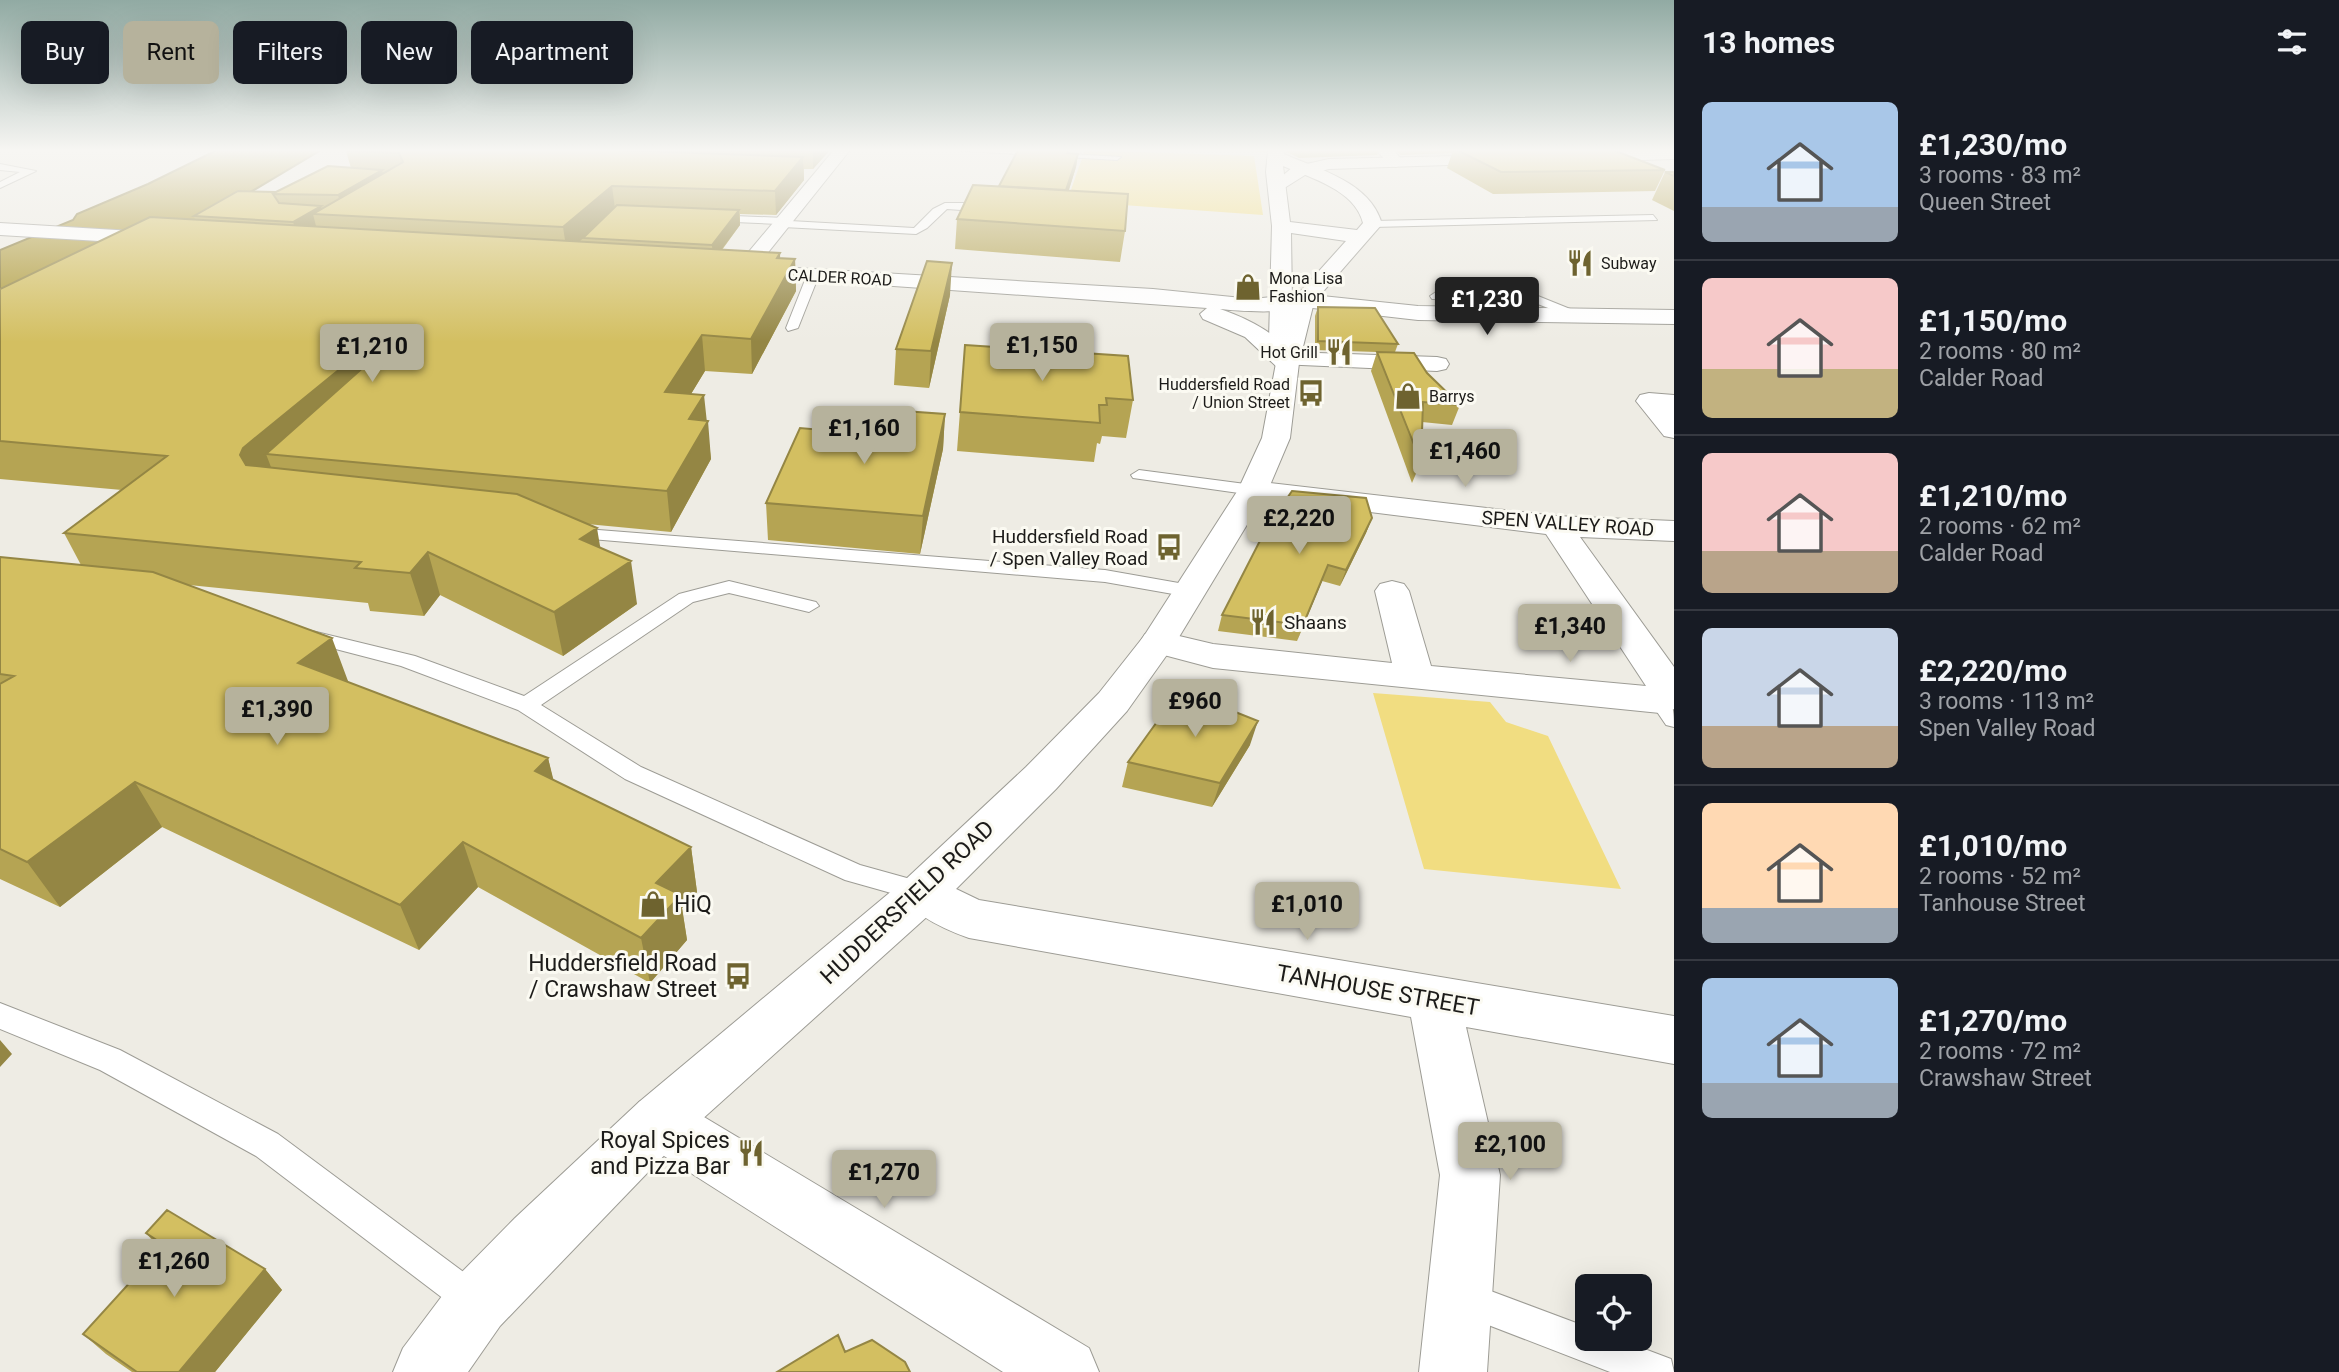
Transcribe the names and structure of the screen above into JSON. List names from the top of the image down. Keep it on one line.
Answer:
{"streets":{"main road":["CALDER ROAD","SPEN VALLEY ROAD","HUDDERSFIELD ROAD","TANHOUSE STREET"]},"crossings":[["CALDER ROAD","HUDDERSFIELD ROAD"],["SPEN VALLEY ROAD","HUDDERSFIELD ROAD"],["HUDDERSFIELD ROAD","TANHOUSE STREET"]],"places":{"restaurant":["Subway","Hot Grill","Shaans","Royal Spices and Pizza Bar"],"shop":["Mona Lisa Fashion","Barrys","HiQ"],"bus stop":["Huddersfield Road / Union Street","Huddersfield Road / Spen Valley Road","Huddersfield Road / Crawshaw Street"]},"page":{"heading":"13 homes","chip":["Buy","Rent","Filters","New","Apartment"],"list":[{"name":"£1,230/mo","note":"3 rooms · 83 m² · Queen Street"},{"name":"£1,150/mo","note":"2 rooms · 80 m² · Calder Road"},{"name":"£1,210/mo","note":"2 rooms · 62 m² · Calder Road"},{"name":"£2,220/mo","note":"3 rooms · 113 m² · Spen Valley Road"},{"name":"£1,010/mo","note":"2 rooms · 52 m² · Tanhouse Street"},{"name":"£1,270/mo","note":"2 rooms · 72 m² · Crawshaw Street"}],"price":["£1,230","£1,150","£1,210","£1,160","£1,460","£2,220","£1,340","£960","£1,390","£1,010","£2,100","£1,270","£1,260"]}}
